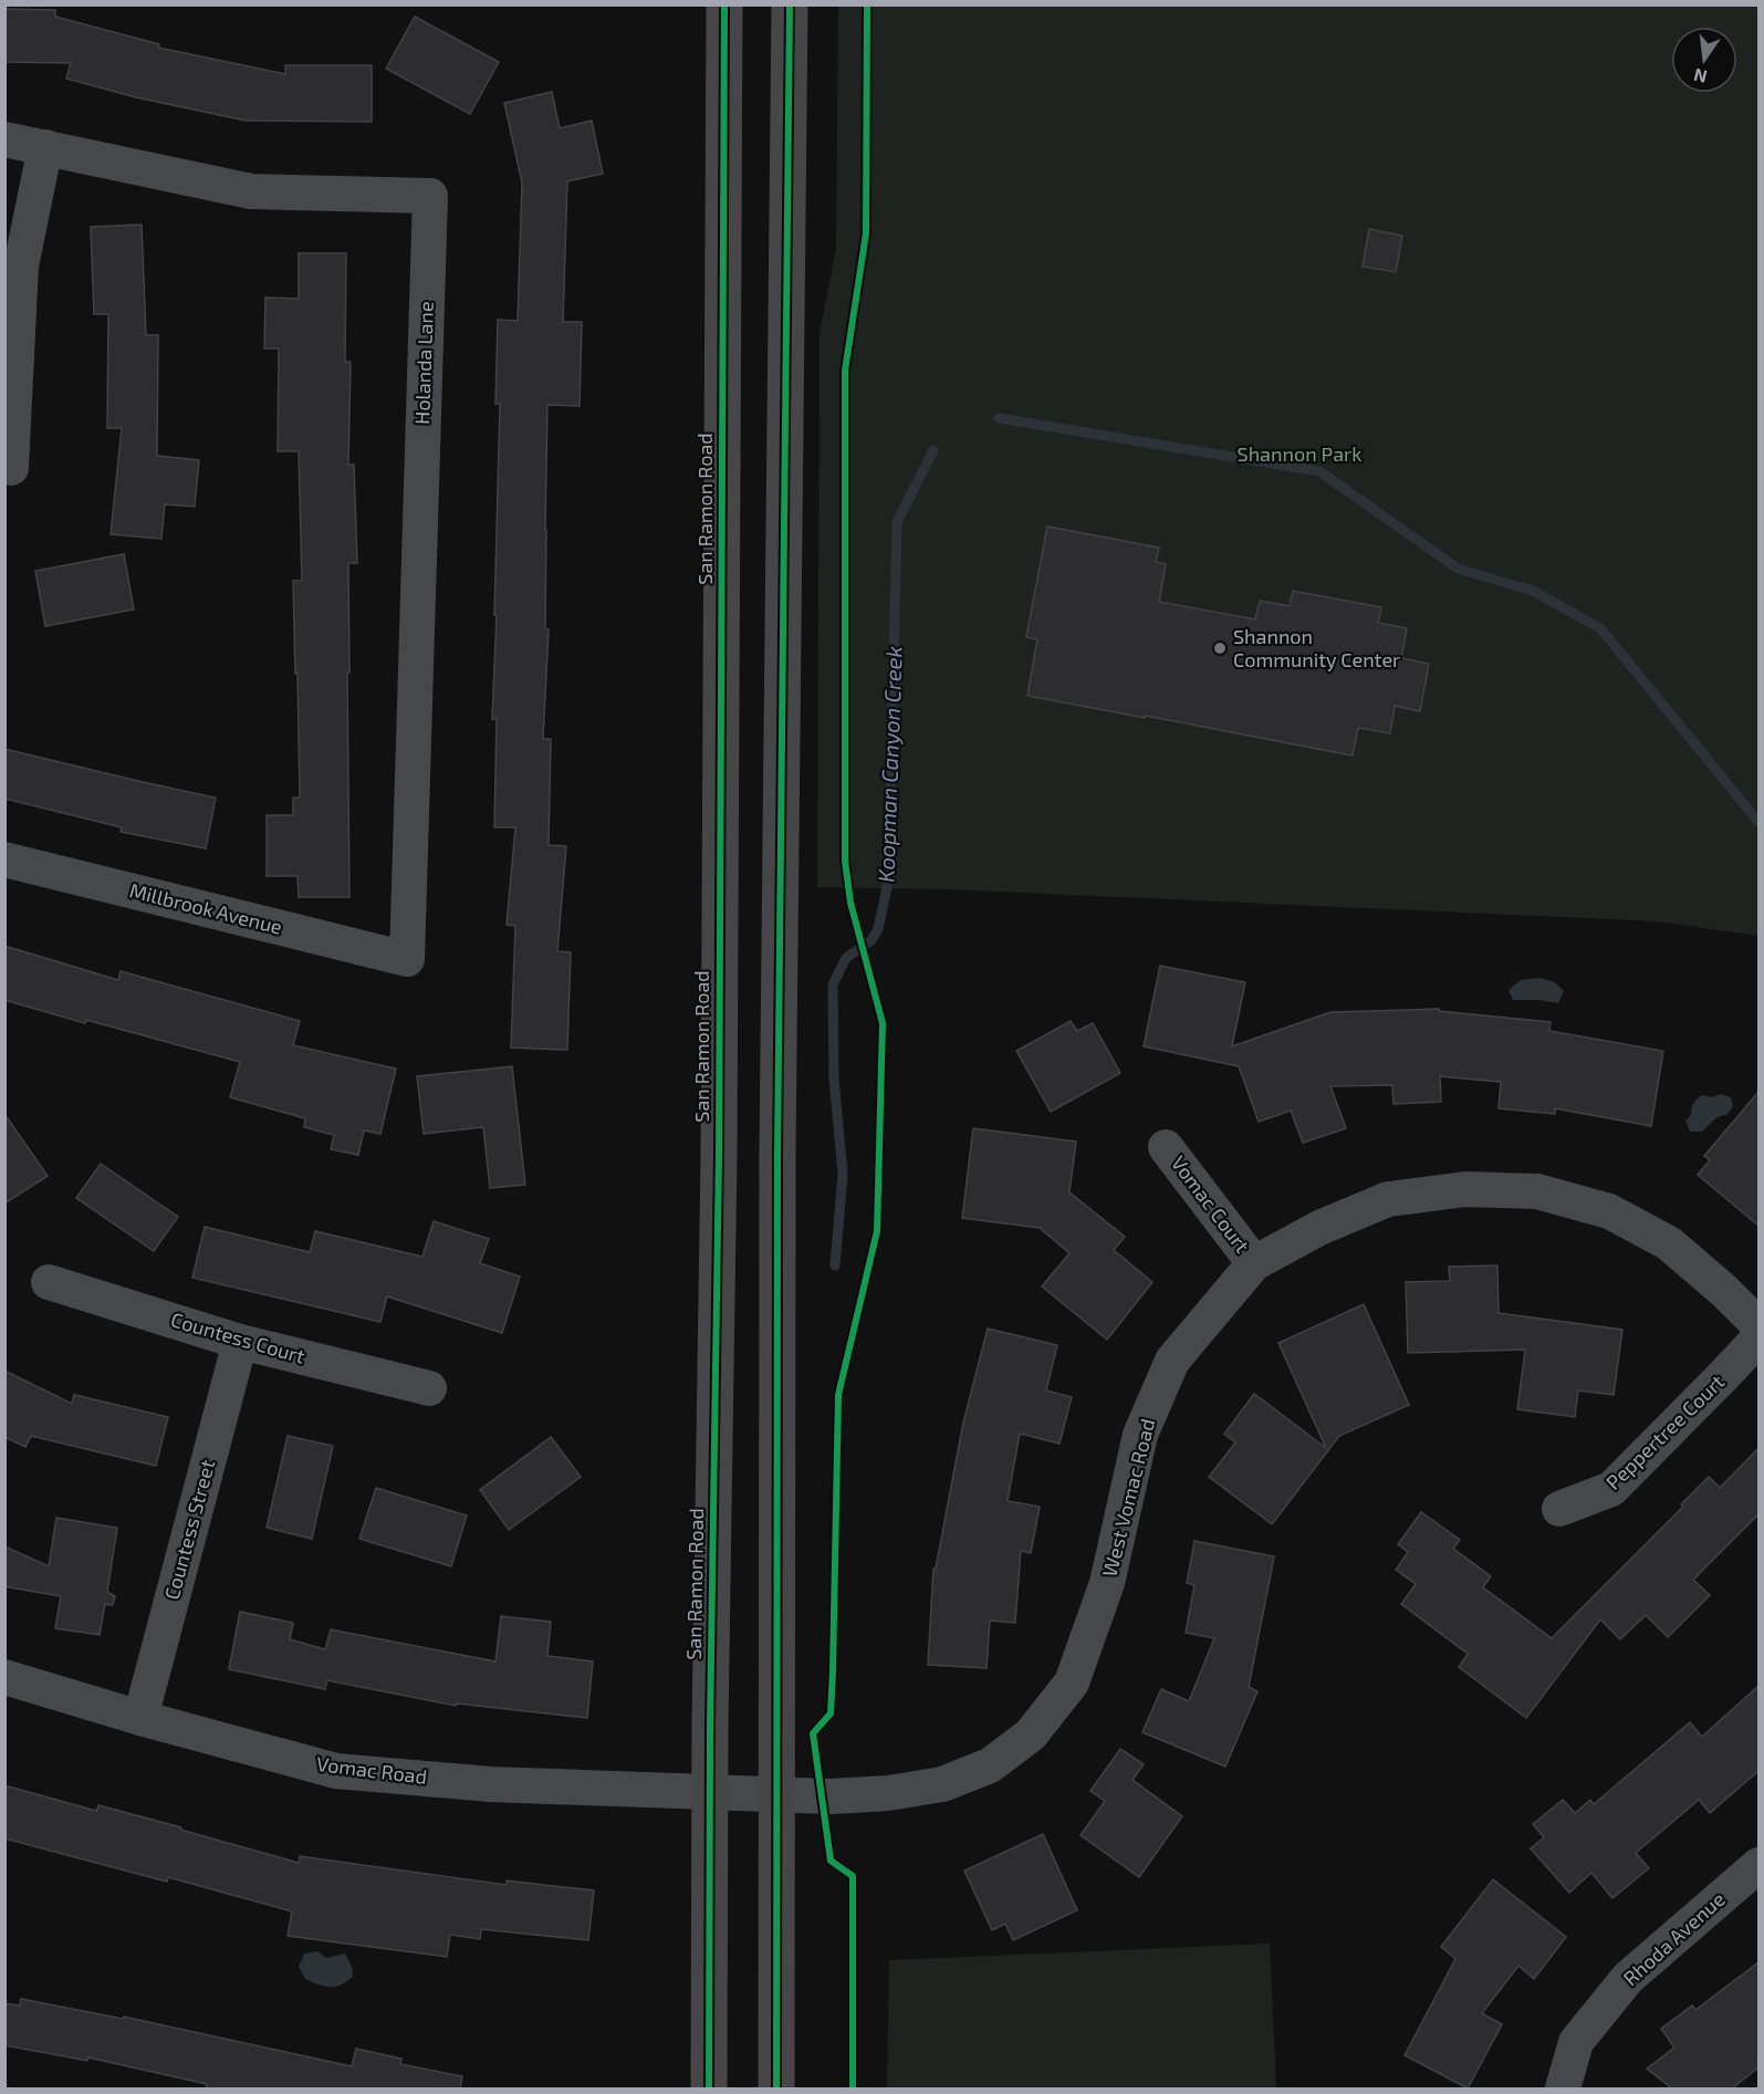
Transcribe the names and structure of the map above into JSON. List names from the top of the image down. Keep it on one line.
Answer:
{"streets":{"main road":["San Ramon Road"],"street":["Holanda Lane","Millbrook Avenue","Vomac Court","Countess Court","Peppertree Court","West Vomac Road","Countess Street","Vomac Road","Rhoda Avenue"]},"crossings":[["Holanda Lane","Millbrook Avenue"],["San Ramon Road","West Vomac Road"],["San Ramon Road","Vomac Road"],["Vomac Court","West Vomac Road"],["Countess Court","Countess Street"],["West Vomac Road","Vomac Road"],["Countess Street","Vomac Road"]],"water":["Koopman Canyon Creek"],"parks":["Shannon Park"],"places":["Shannon Community Center"],"north":"bottom"}
